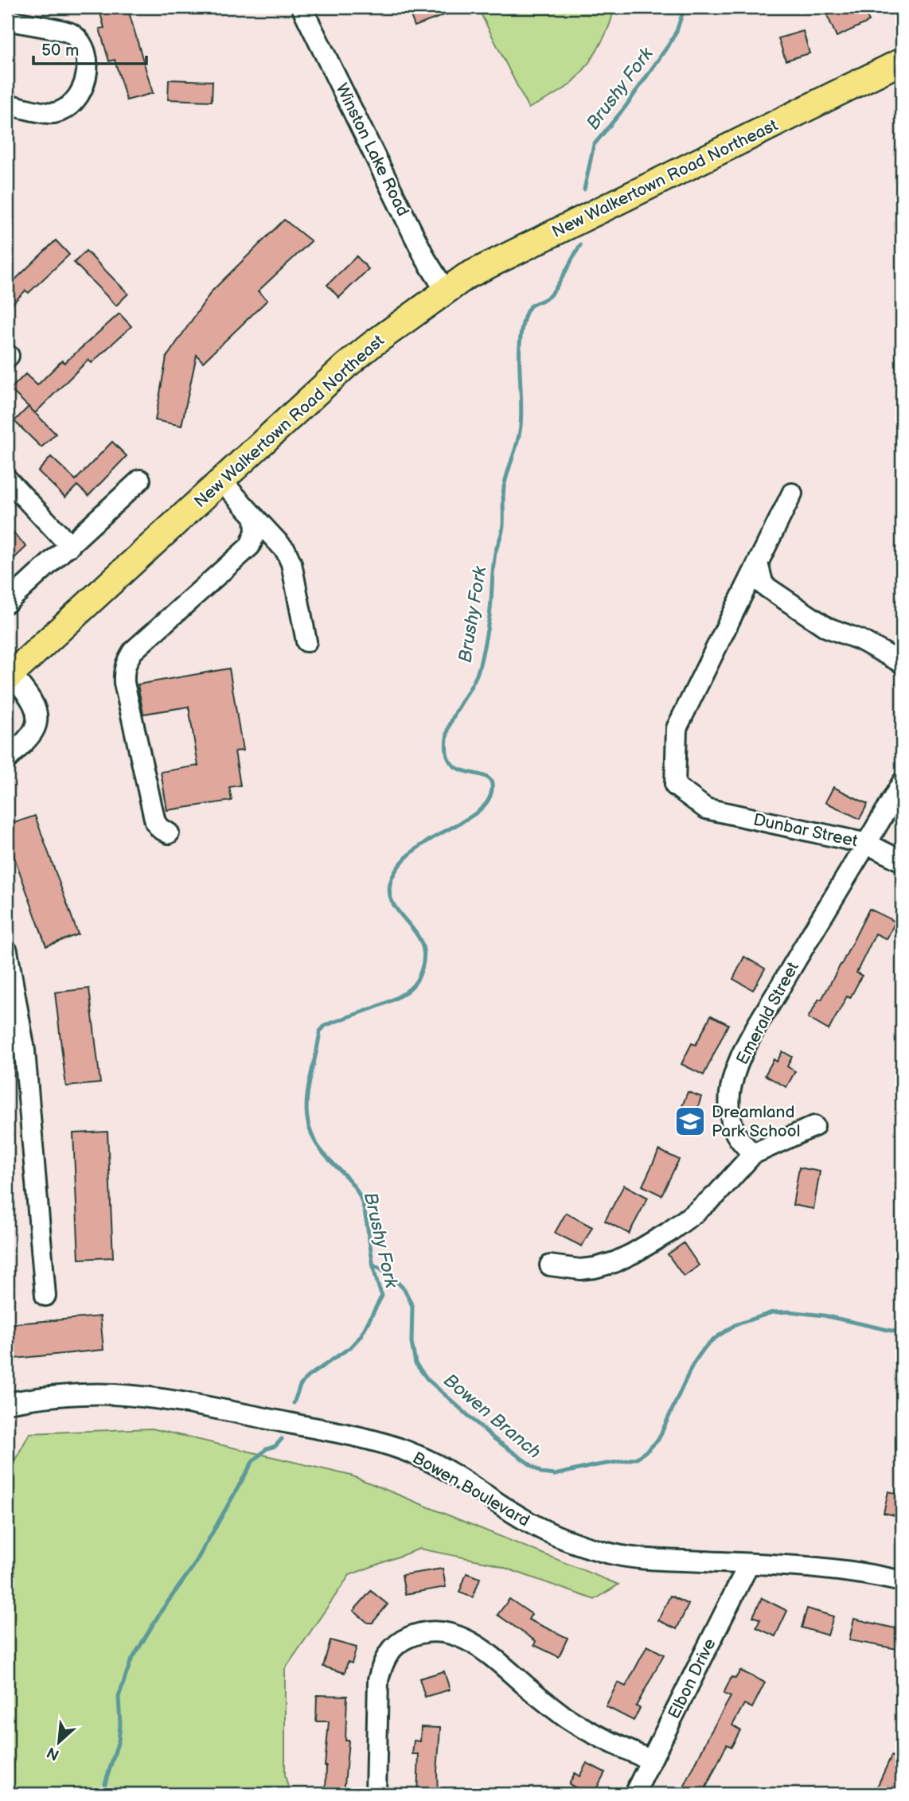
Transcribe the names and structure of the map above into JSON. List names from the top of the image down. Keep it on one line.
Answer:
{"streets":{"main road":["New Walkertown Road Northeast"],"street":["Winston Lake Road","Dunbar Street","Emerald Street","Bowen Boulevard","Elbon Drive"]},"crossings":[["Winston Lake Road","New Walkertown Road Northeast"],["Dunbar Street","Emerald Street"],["Bowen Boulevard","Elbon Drive"]],"water":["Brushy Fork","Bowen Branch"],"places":{"school or university":["Dreamland Park School"]},"scale_bar":"50 m","north":"bottom left"}
